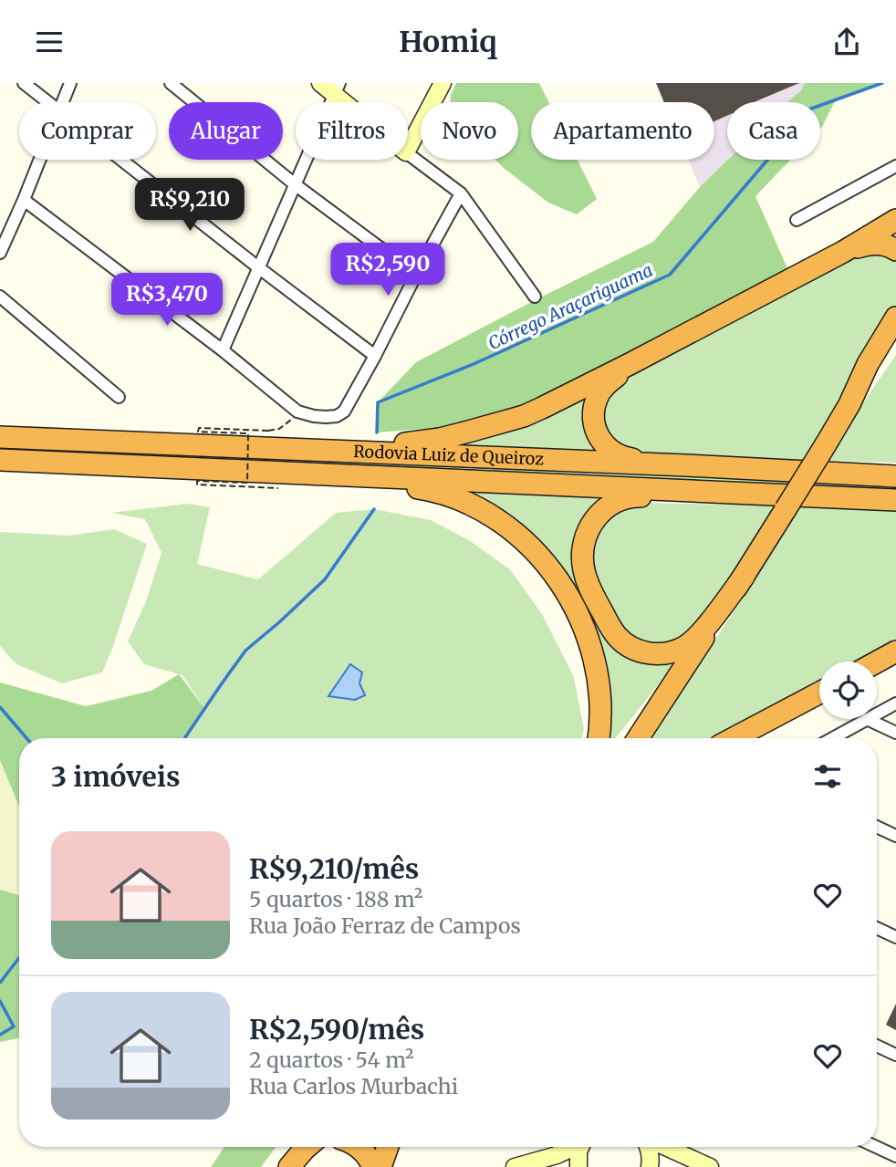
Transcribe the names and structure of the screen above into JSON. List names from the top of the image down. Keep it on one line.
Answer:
{"streets":{"highway":["Rodovia Luiz de Queiroz"]},"water":["Córrego Araçariguama"],"page":{"header":"Homiq","chip":["Comprar","Alugar","Filtros","Novo","Apartamento","Casa"],"price":["R$9,210","R$2,590","R$3,470"],"heading":"3 imóveis","list":[{"name":"R$9,210/mês","note":"5 quartos · 188 m² · Rua João Ferraz de Campos"},{"name":"R$2,590/mês","note":"2 quartos · 54 m² · Rua Carlos Murbachi"}]}}
